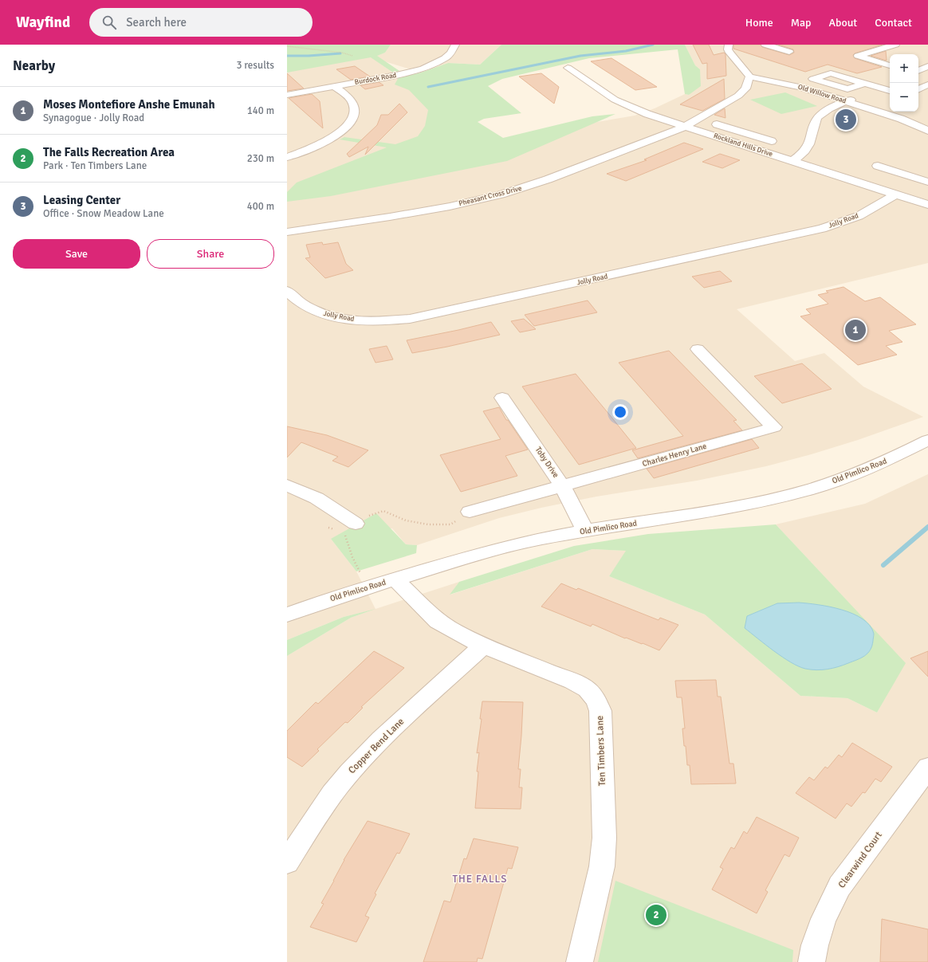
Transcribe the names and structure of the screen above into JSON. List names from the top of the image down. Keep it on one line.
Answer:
{"streets":{"street":["Burdock Road","Old Willow Road","Rockland Hills Drive","Pheasant Cross Drive","Jolly Road","Charles Henry Lane","Toby Drive","Old Pimlico Road","Copper Bend Lane","Ten Timbers Lane","Clearwind Court"]},"crossings":[["Old Willow Road","Pheasant Cross Drive"],["Rockland Hills Drive","Pheasant Cross Drive"],["Rockland Hills Drive","Jolly Road"],["Charles Henry Lane","Toby Drive"],["Toby Drive","Old Pimlico Road"],["Old Pimlico Road","Ten Timbers Lane"],["Copper Bend Lane","Ten Timbers Lane"]],"districts":["THE FALLS"],"page":{"header":"Wayfind","search":"Search here","nav":["Home","Map","About","Contact"],"heading":["Nearby","3 results"],"map_buttons":["+","−"],"list":[{"mark":"1","name":"Moses Montefiore Anshe Emunah","note":"Synagogue · Jolly Road","value":"140 m"},{"mark":"2","name":"The Falls Recreation Area","note":"Park · Ten Timbers Lane","value":"230 m"},{"mark":"3","name":"Leasing Center","note":"Office · Snow Meadow Lane","value":"400 m"}],"pins":["3","1","2"],"buttons":["Save","Share"]}}
